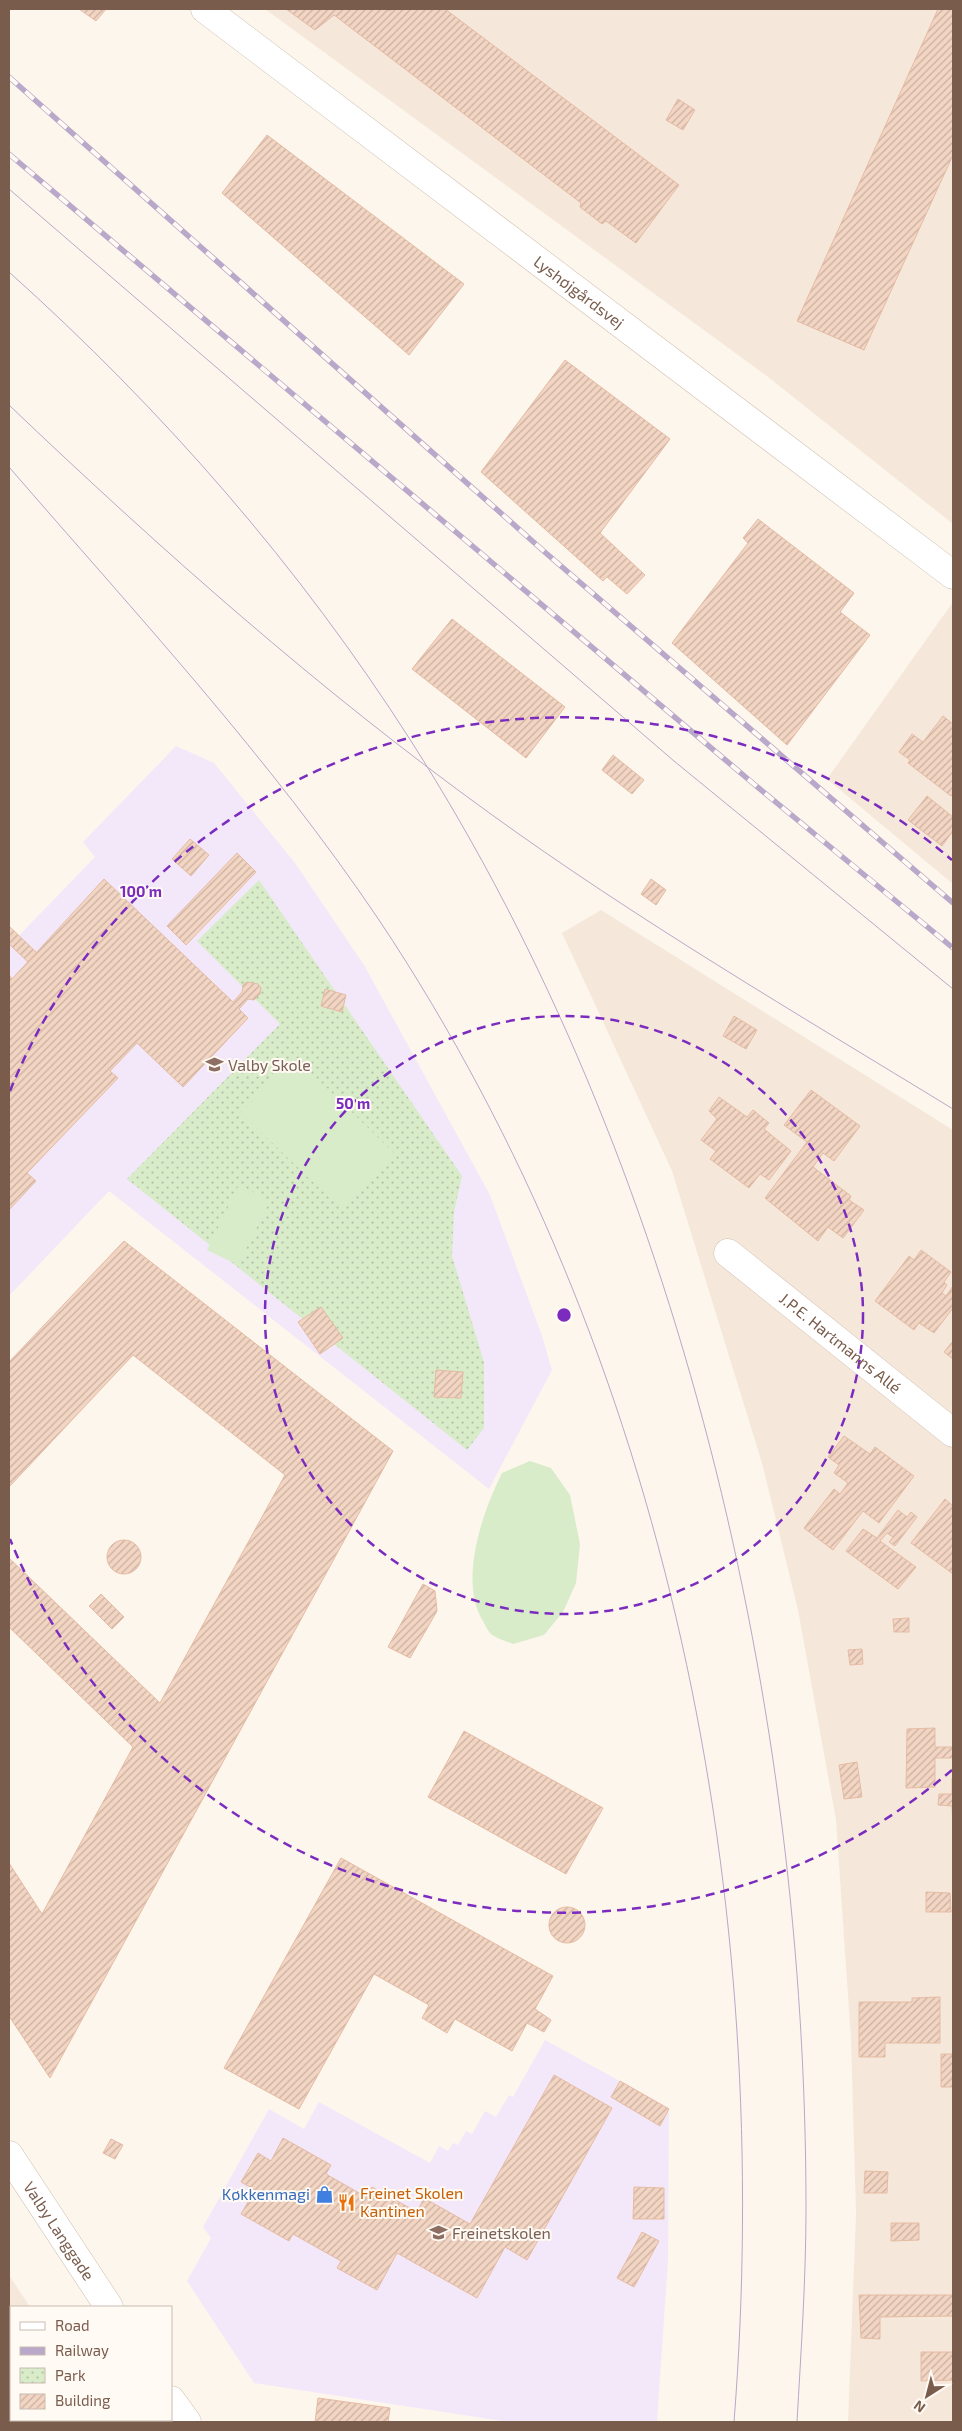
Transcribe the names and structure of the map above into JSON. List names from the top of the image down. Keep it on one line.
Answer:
{"streets":{"street":["Lyshøjgårdsvej","J.P.E. Hartmanns Allé","Valby Langgade"]},"places":{"school or university":["Valby Skole","Freinetskolen"],"shop":["Køkkenmagi"],"restaurant":["Freinet Skolen Kantinen"]},"legend":["Road","Railway","Park","Building"],"north":"bottom left","rings":["100 m","50 m"]}
